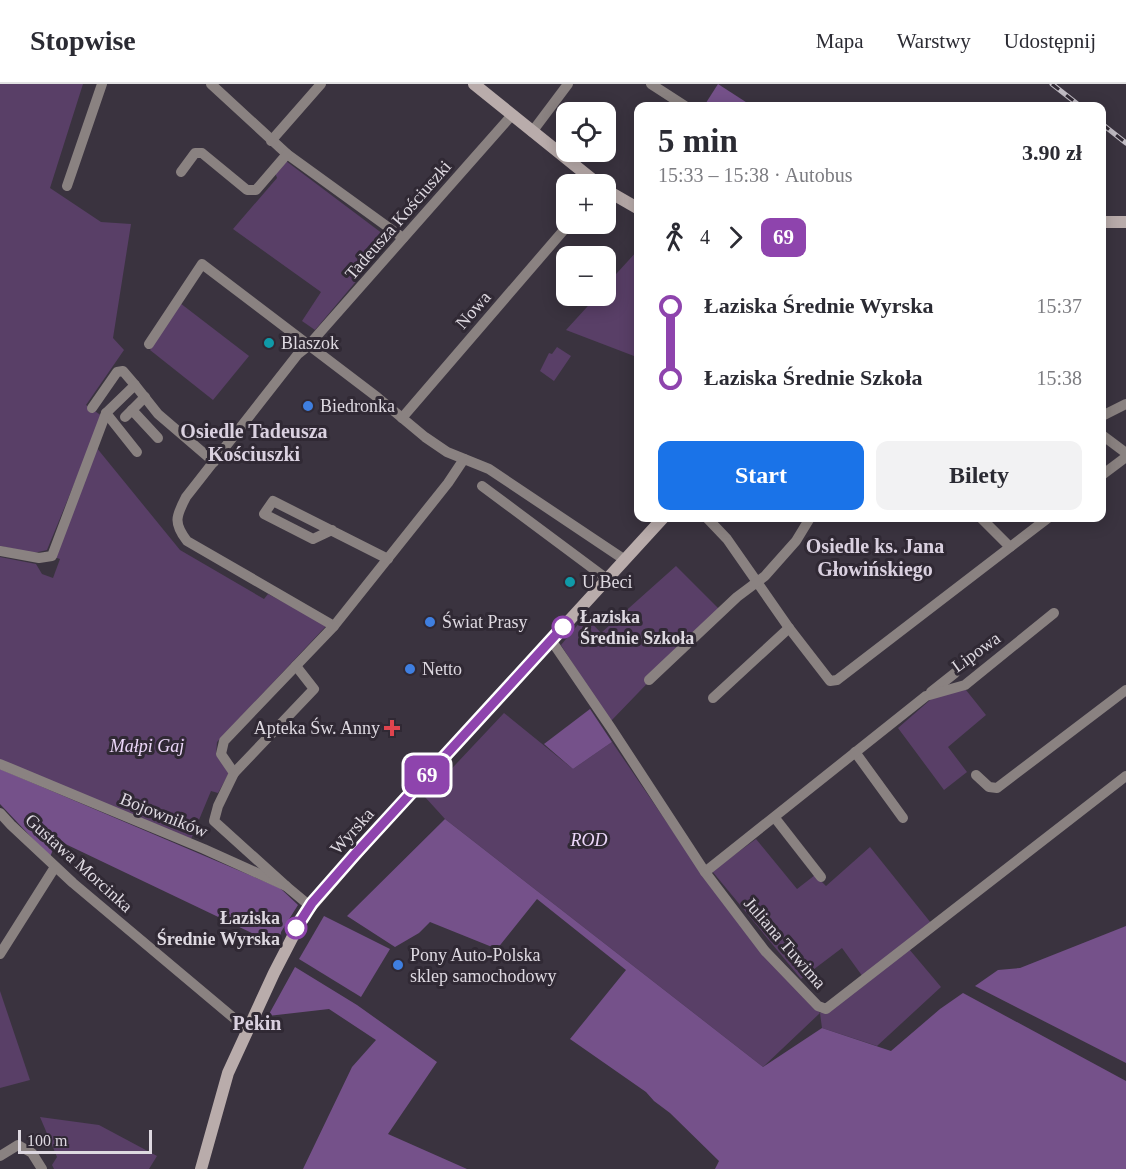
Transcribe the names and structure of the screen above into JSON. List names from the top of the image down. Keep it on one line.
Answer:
{"streets":{"street":["Tadeusza Kościuszki","Nowa","Lipowa","Bojowników","Wyrska","Gustawa Morcinka","Juliana Tuwima"]},"crossings":[["Lipowa","Juliana Tuwima"],["Bojowników","Wyrska"],["Wyrska","Gustawa Morcinka"],["Wyrska","Juliana Tuwima"]],"districts":["Osiedle Tadeusza Kościuszki","Osiedle ks. Jana Głowińskiego","Pekin"],"parks":["Małpi Gaj","ROD"],"places":{"other":["Blaszok","Biedronka","U Beci","Świat Prasy","Łaziska Średnie Szkoła","Netto","Łaziska Średnie Wyrska","Pony Auto-Polska sklep samochodowy"],"health":["Apteka Św. Anny"]},"lines":["bus line 69"],"scale_bar":"100 m","page":{"header":"Stopwise","nav":["Mapa","Warstwy","Udostępnij"],"on_map":"69","map_buttons":["+","−"],"heading":["5 min","15:33 – 15:38 · Autobus","3.90 zł"],"legs":["4","69"],"list":[{"name":"Łaziska Średnie Wyrska","value":"15:37"},{"name":"Łaziska Średnie Szkoła","value":"15:38"}],"buttons":["Start","Bilety"],"scale":"100 m"}}
